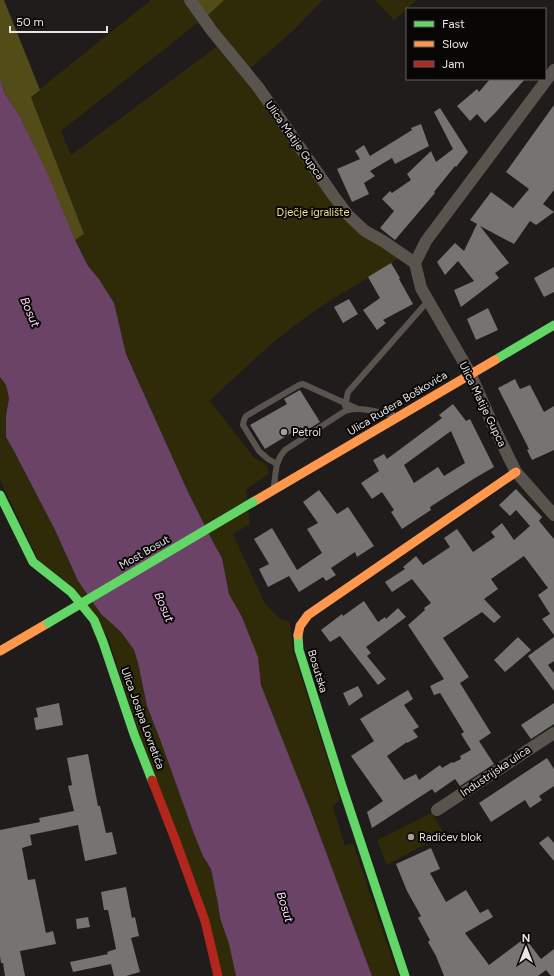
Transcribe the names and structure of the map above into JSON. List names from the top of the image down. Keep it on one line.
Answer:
{"streets":{"street":["Ulica Matije Gupca","Ulica Ruđera Boškovića","Most Bosut","Bosutska","Ulica Josipa Lovretića","Industrijska ulica"]},"crossings":[["Ulica Matije Gupca","Ulica Ruđera Boškovića"],["Ulica Matije Gupca","Bosutska"],["Ulica Ruđera Boškovića","Most Bosut"]],"water":["Bosut"],"parks":["Dječje igralište"],"places":["Petrol","Radićev blok"],"legend":["Fast","Slow","Jam"],"scale_bar":"50 m","north":"top"}
